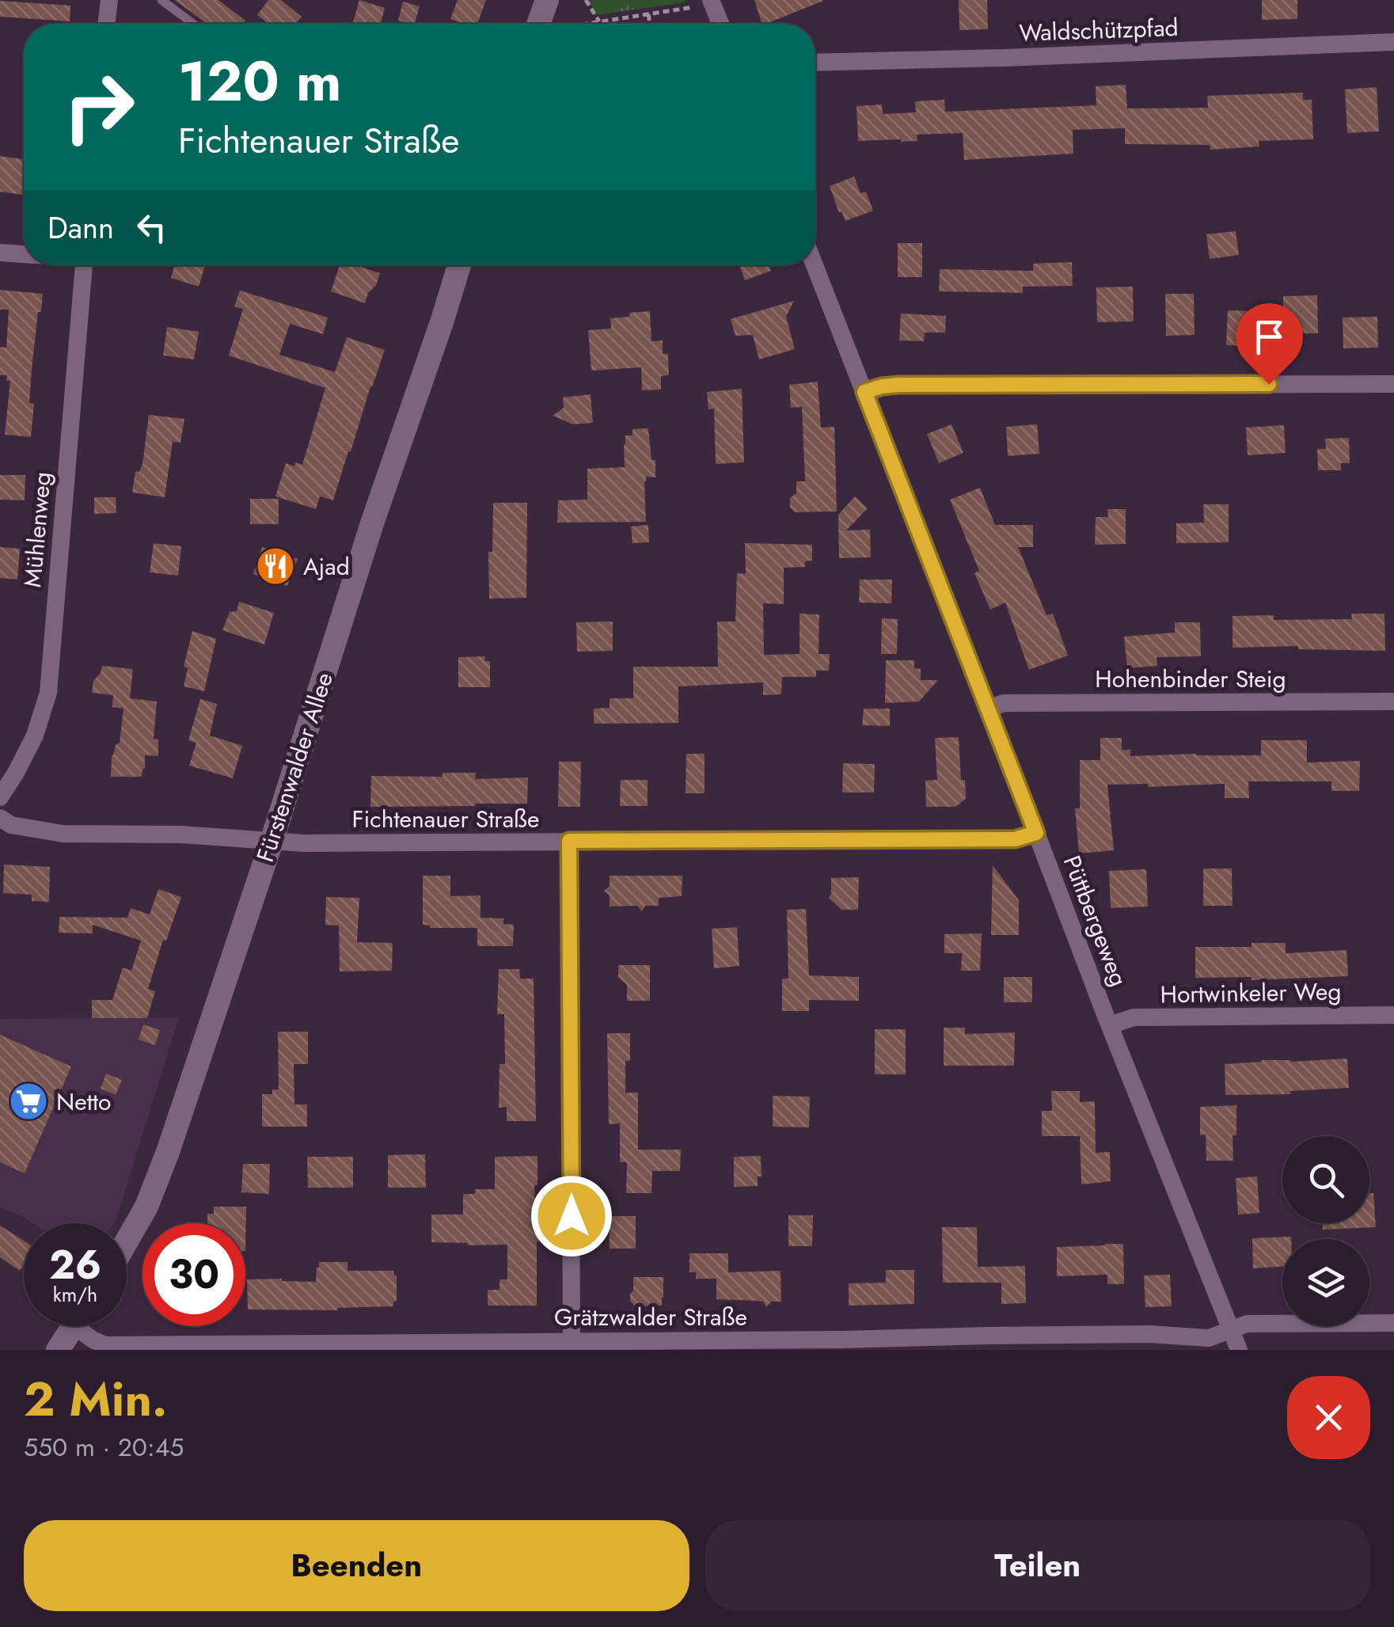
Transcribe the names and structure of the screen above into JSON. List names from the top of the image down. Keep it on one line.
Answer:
{"streets":{"main road":["Fürstenwalder Allee"],"street":["Waldschützpfad","Mühlenweg","Hohenbinder Steig","Fichtenauer Straße","Püttbergeweg","Hortwinkeler Weg","Grätzwalder Straße"]},"crossings":[["Hohenbinder Steig","Püttbergeweg"],["Fürstenwalder Allee","Fichtenauer Straße"],["Fichtenauer Straße","Püttbergeweg"],["Püttbergeweg","Hortwinkeler Weg"],["Püttbergeweg","Grätzwalder Straße"]],"places":{"restaurant":["Ajad"],"supermarket":["Netto"]},"page":{"turn":["120 m","Fichtenauer Straße"],"then":"Dann","speed":"26 km/h","limit":"30","heading":["2 Min.","550 m · 20:45"],"buttons":["Beenden","Teilen"]}}
